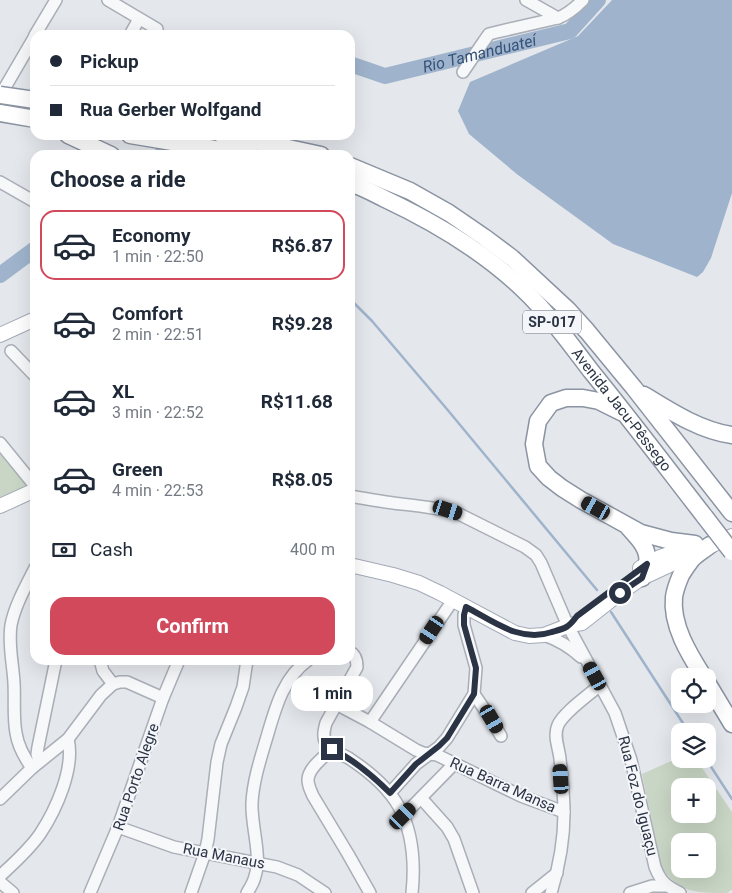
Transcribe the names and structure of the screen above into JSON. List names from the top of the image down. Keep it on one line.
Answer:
{"streets":{"highway":["SP-017","Avenida Jacu-Pêssego"],"street":["Rua Porto Alegre","Rua Barra Mansa","Rua Foz do Iguaçu","Rua Manaus"]},"crossings":[["Rua Porto Alegre","Rua Manaus"]],"water":["Rio Tamanduateí"],"page":{"banner":["Pickup","Rua Gerber Wolfgand"],"heading":"Choose a ride","list":[{"name":"Economy","note":"1 min · 22:50","value":"R$6.87"},{"name":"Comfort","note":"2 min · 22:51","value":"R$9.28"},{"name":"XL","note":"3 min · 22:52","value":"R$11.68"},{"name":"Green","note":"4 min · 22:53","value":"R$8.05"}],"pay":["Cash","400 m"],"buttons":"Confirm","map_buttons":["+","−"],"bubble":"1 min"}}
